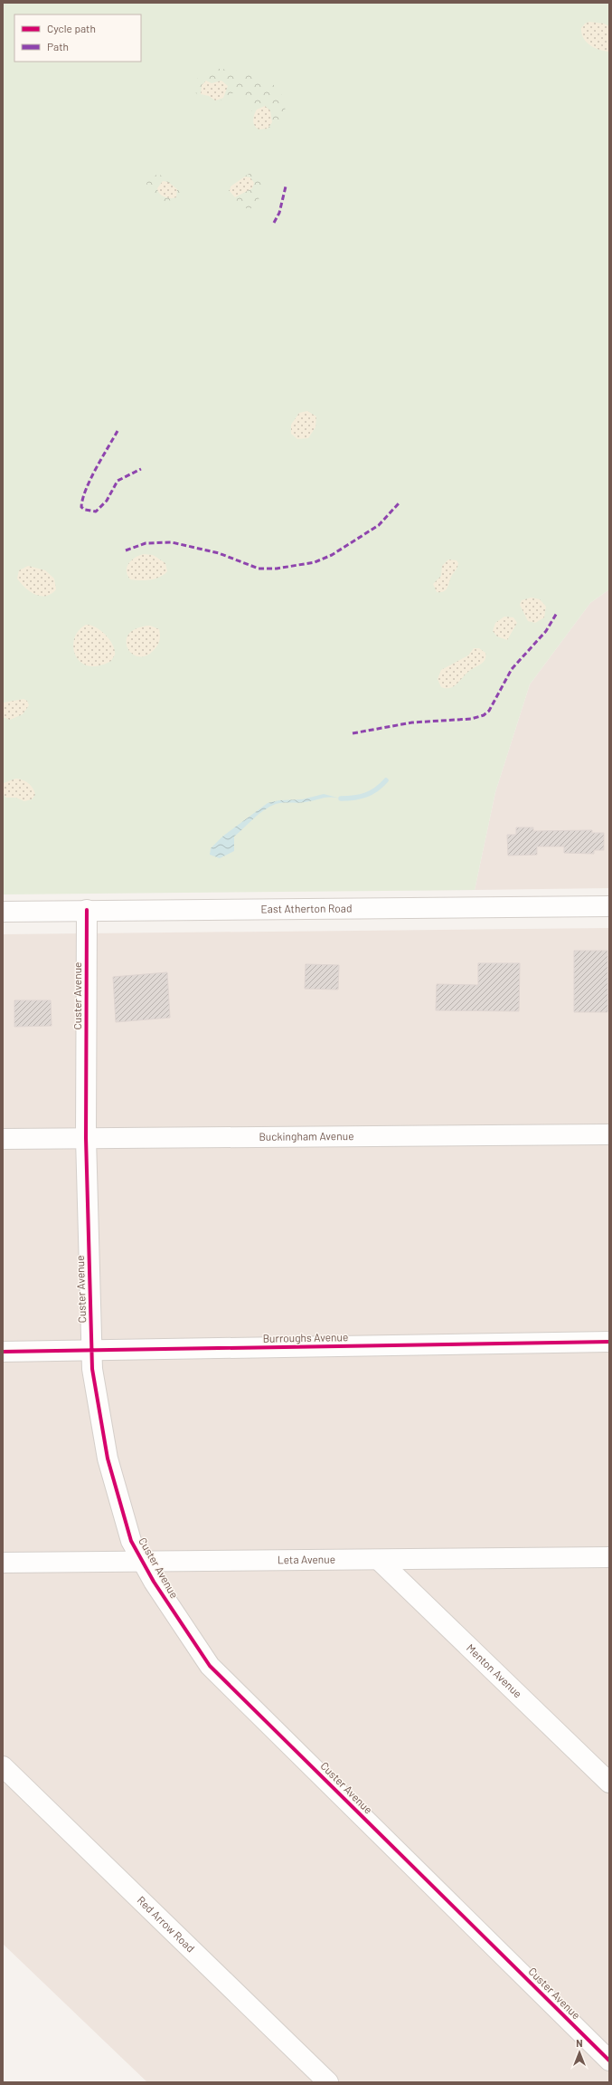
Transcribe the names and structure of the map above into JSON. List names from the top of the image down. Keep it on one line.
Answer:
{"streets":{"street":["East Atherton Road","Custer Avenue","Buckingham Avenue","Burroughs Avenue","Leta Avenue","Menton Avenue","Red Arrow Road"]},"crossings":[["East Atherton Road","Custer Avenue"],["Custer Avenue","Buckingham Avenue"],["Custer Avenue","Burroughs Avenue"],["Custer Avenue","Leta Avenue"],["Leta Avenue","Menton Avenue"]],"legend":["Cycle path","Path"],"north":"top"}
